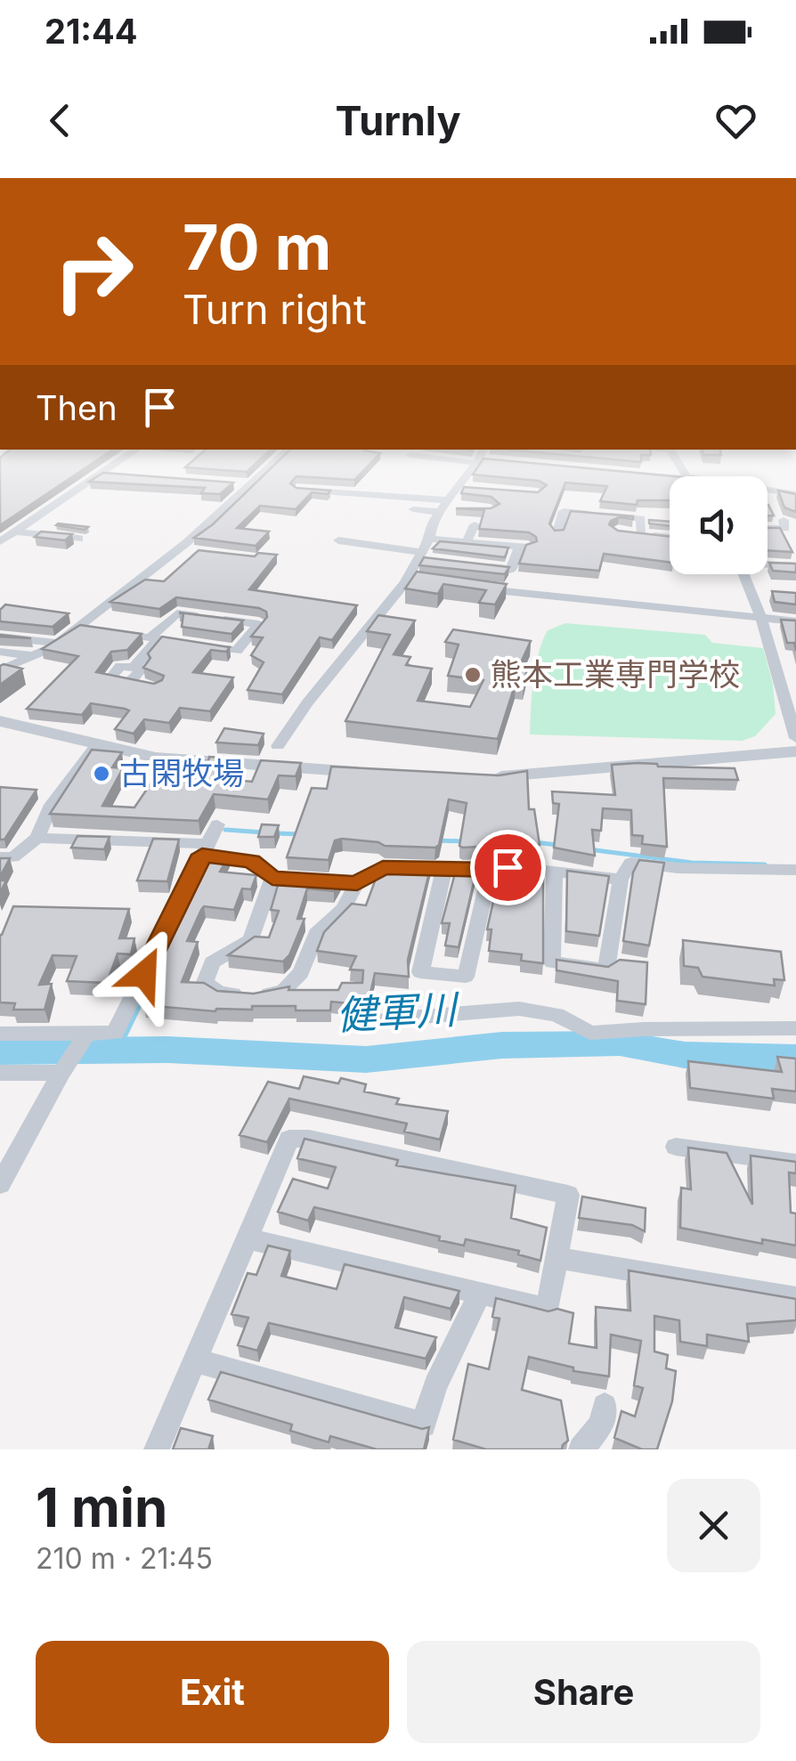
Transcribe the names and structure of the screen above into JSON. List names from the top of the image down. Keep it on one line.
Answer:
{"water":["健軍川"],"places":["熊本工業専門学校","古閑牧場"],"page":{"status":"21:44","header":"Turnly","turn":["70 m","Turn right"],"then":"Then","heading":["1 min","210 m · 21:45"],"buttons":["Exit","Share"]}}
